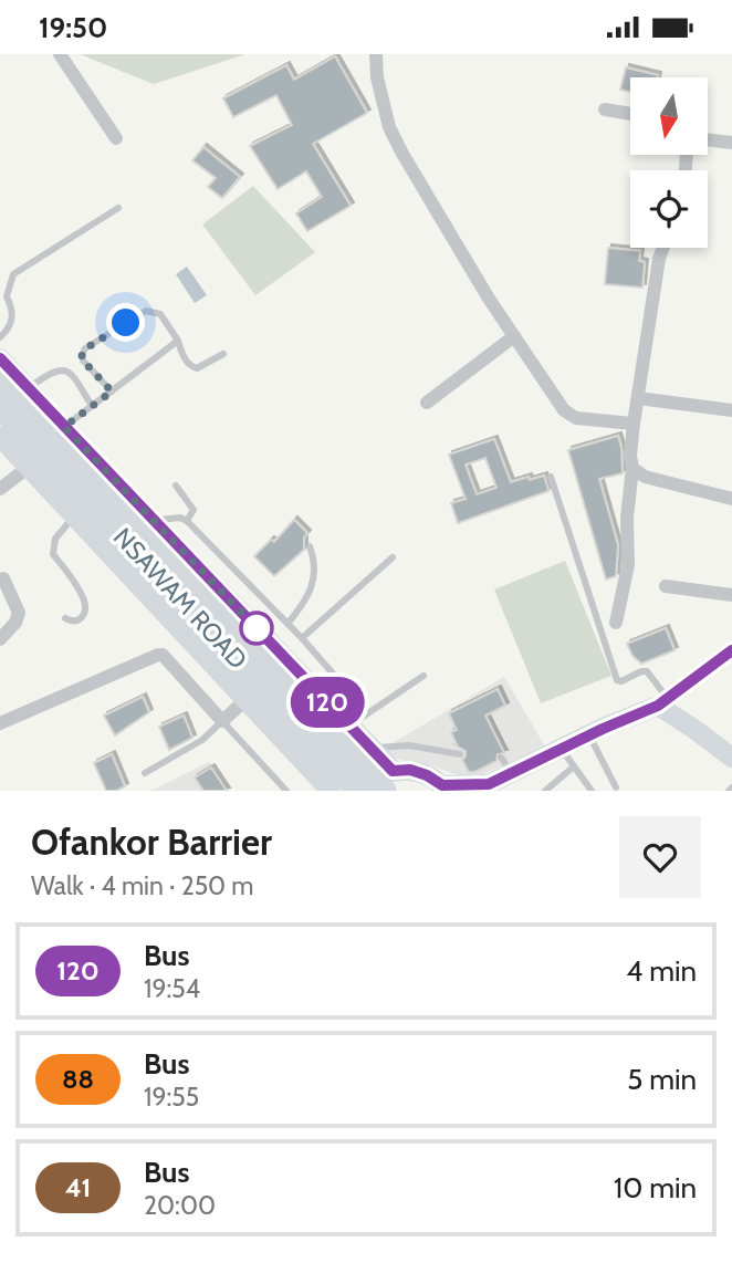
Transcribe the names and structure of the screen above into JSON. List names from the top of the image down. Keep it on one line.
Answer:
{"streets":{"highway":["NSAWAM ROAD"]},"lines":["bus line 120"],"north":"bottom","page":{"status":"19:50","on_map":"120","heading":["Ofankor Barrier","Walk · 4 min · 250 m"],"list":[{"mark":"120","name":"Bus","note":"19:54","value":"4 min"},{"mark":"88","name":"Bus","note":"19:55","value":"5 min"},{"mark":"41","name":"Bus","note":"20:00","value":"10 min"}]}}
